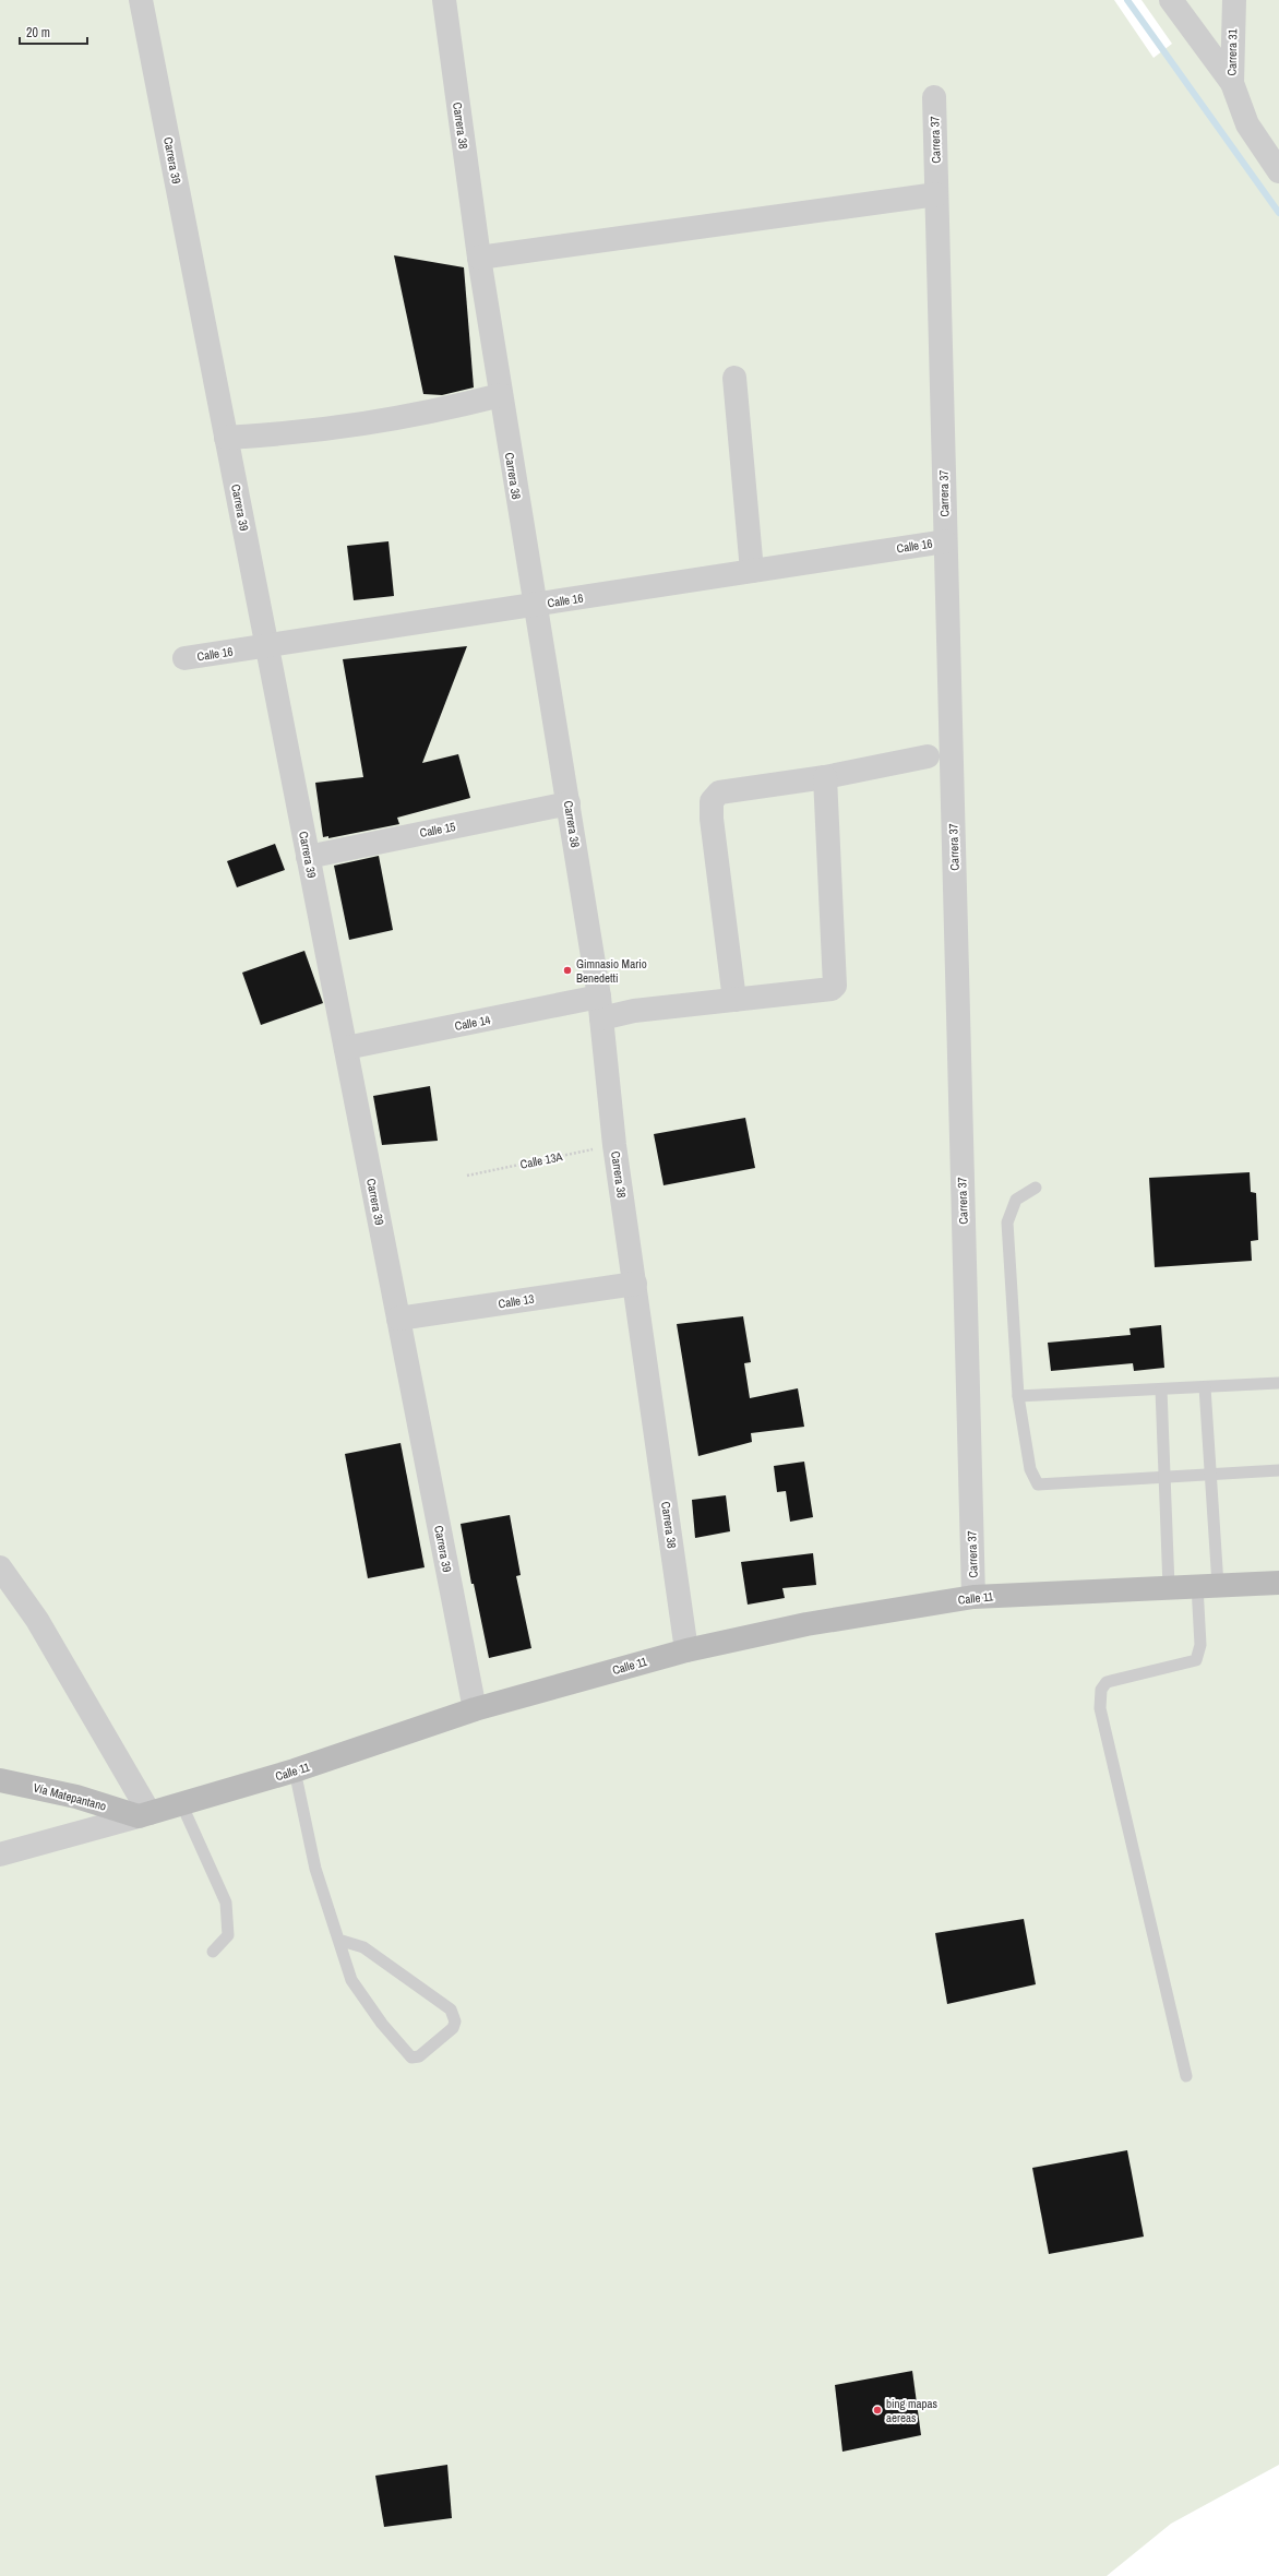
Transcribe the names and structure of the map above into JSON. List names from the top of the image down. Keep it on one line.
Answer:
{"streets":{"main road":["Calle 11","Vía Matepantano"],"street":["Carrera 31","Carrera 38","Carrera 37","Carrera 39","Calle 16","Calle 15","Calle 14","Calle 13"],"path":["Calle 13A"]},"crossings":[["Carrera 38","Calle 16"],["Carrera 38","Calle 15"],["Carrera 38","Calle 14"],["Carrera 38","Calle 13A"],["Carrera 38","Calle 13"],["Carrera 38","Calle 11"],["Carrera 37","Calle 16"],["Carrera 37","Calle 11"],["Carrera 39","Calle 16"],["Carrera 39","Calle 15"],["Carrera 39","Calle 14"],["Carrera 39","Calle 13"],["Carrera 39","Calle 11"],["Calle 11","Vía Matepantano"]],"places":["Gimnasio Mario Benedetti","bing mapas aereas"],"scale_bar":"20 m"}
